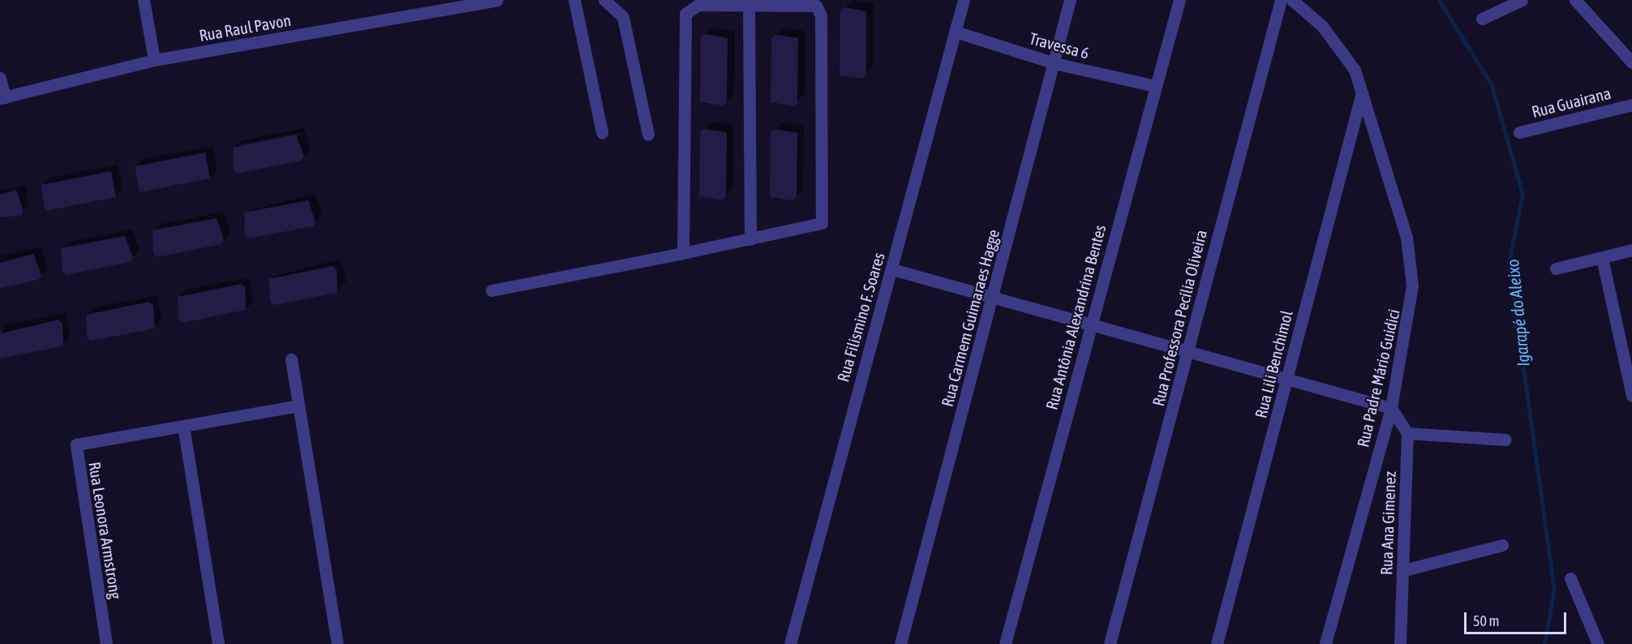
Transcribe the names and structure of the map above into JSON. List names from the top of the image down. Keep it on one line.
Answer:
{"streets":{"street":["Rua Raul Pavon","Travessa 6","Rua Guairana","Rua Filismino F. Soares","Rua Antônia Alexandrina Bentes","Rua Carmem Guimaraes Hagge","Rua Professora Pecília Oliveira","Rua Lili Benchimol","Rua Padre Mário Guidici","Rua Ana Gimenez","Rua Leonora Armstrong"]},"crossings":[["Travessa 6","Rua Filismino F. Soares"],["Travessa 6","Rua Antônia Alexandrina Bentes"],["Travessa 6","Rua Carmem Guimaraes Hagge"],["Rua Lili Benchimol","Rua Padre Mário Guidici"]],"water":["Igarapé do Aleixo"],"scale_bar":"50 m"}
